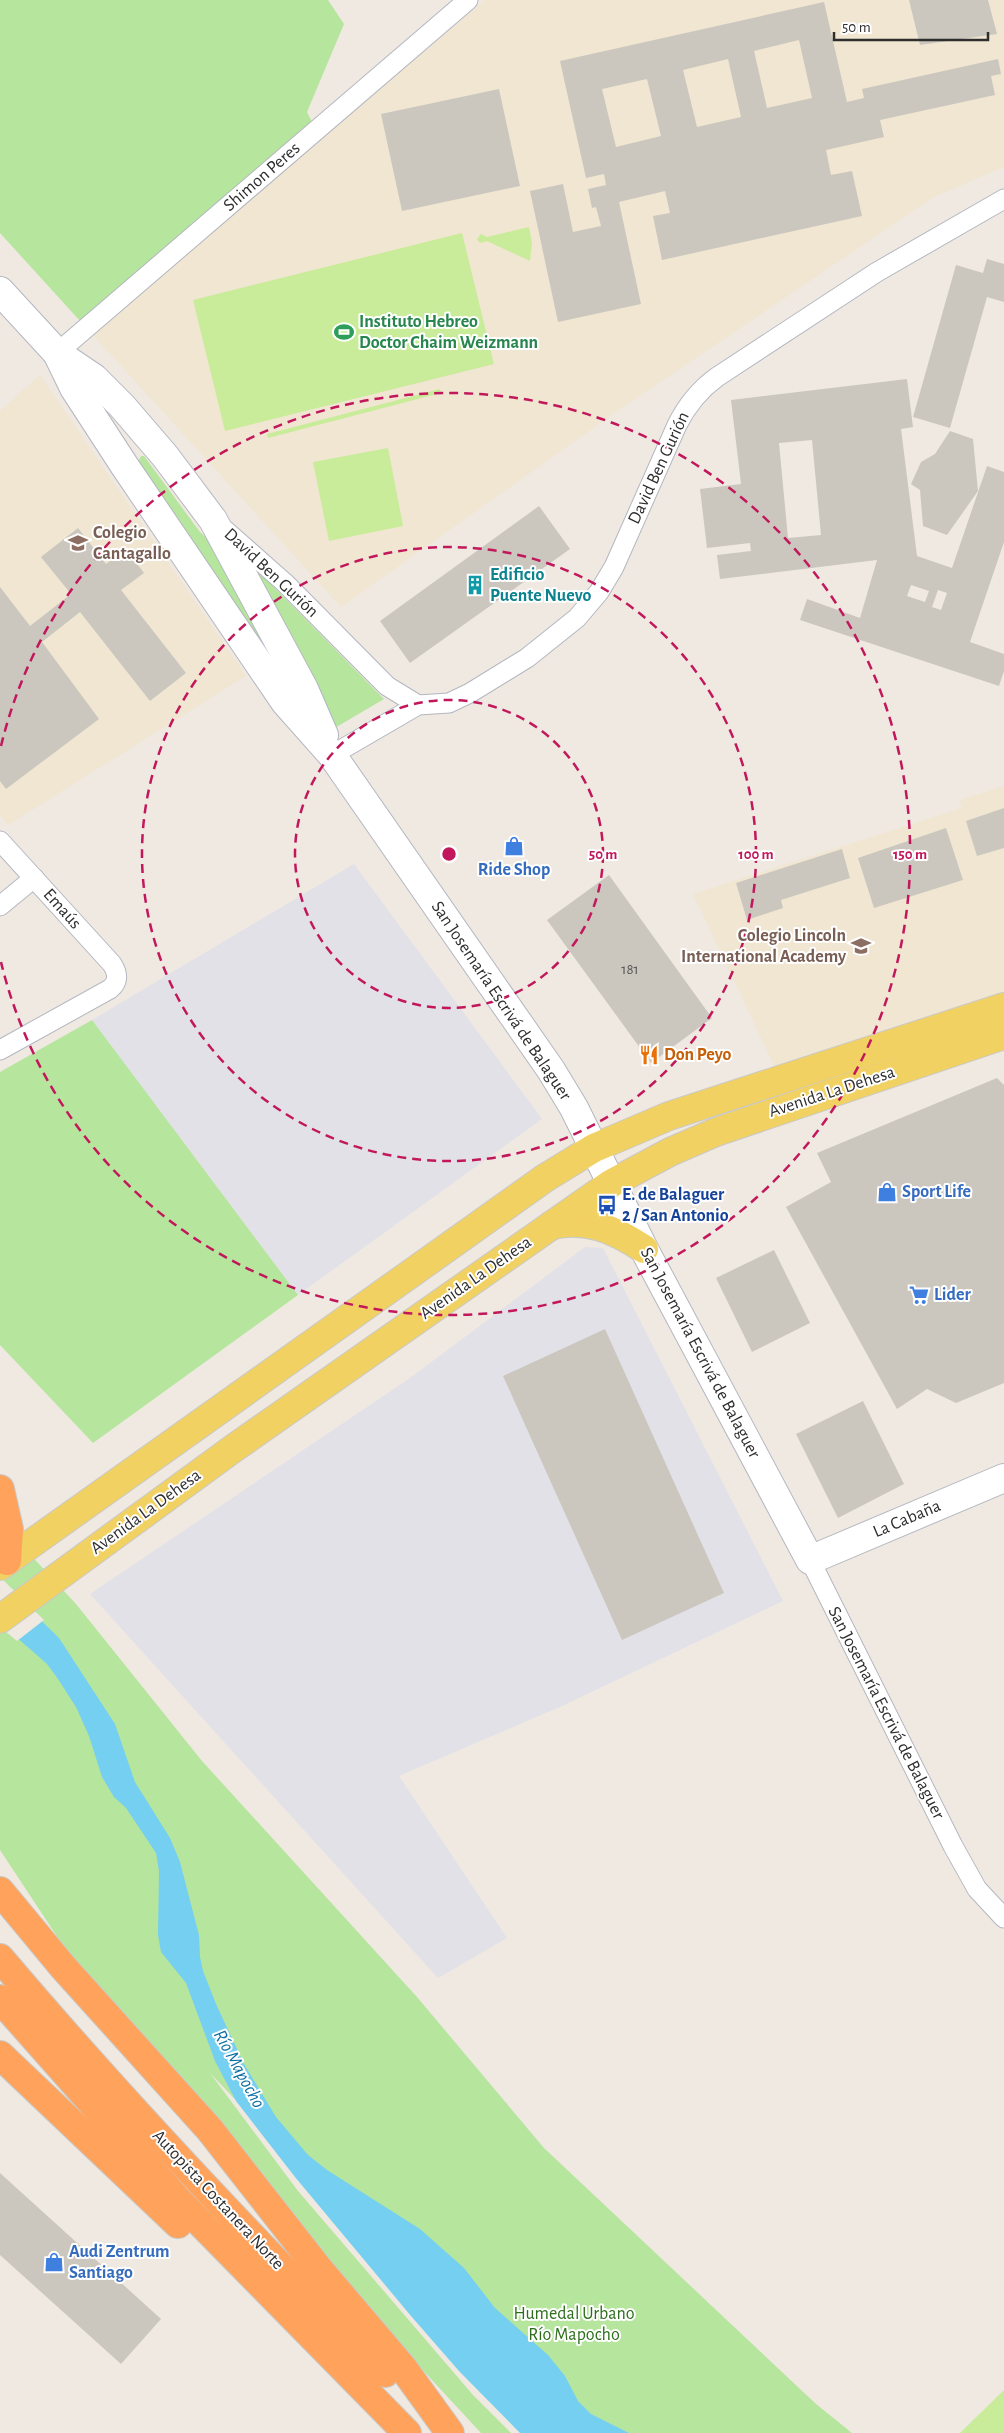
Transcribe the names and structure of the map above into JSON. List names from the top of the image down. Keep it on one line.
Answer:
{"streets":{"highway":["Autopista Costanera Norte"],"main road":["Avenida La Dehesa"],"street":["Shimon Peres","David Ben Gurión","Emaús","San Josemaría Escrivá de Balaguer","La Cabaña"]},"crossings":[["Shimon Peres","San Josemaría Escrivá de Balaguer"],["David Ben Gurión","San Josemaría Escrivá de Balaguer"],["San Josemaría Escrivá de Balaguer","Avenida La Dehesa"],["San Josemaría Escrivá de Balaguer","La Cabaña"]],"water":["Río Mapocho"],"parks":["Humedal Urbano Río Mapocho"],"places":{"sports":["Instituto Hebreo Doctor Chaim Weizmann"],"school or university":["Colegio Cantagallo","Colegio Lincoln International Academy"],"building":["Edificio Puente Nuevo"],"shop":["Ride Shop","Sport Life","Audi Zentrum Santiago"],"restaurant":["Don Peyo"],"bus stop":["E. de Balaguer 2 / San Antonio"],"supermarket":["Lider"]},"house_numbers":["181"],"scale_bar":"50 m","rings":["50 m","100 m","150 m"]}
